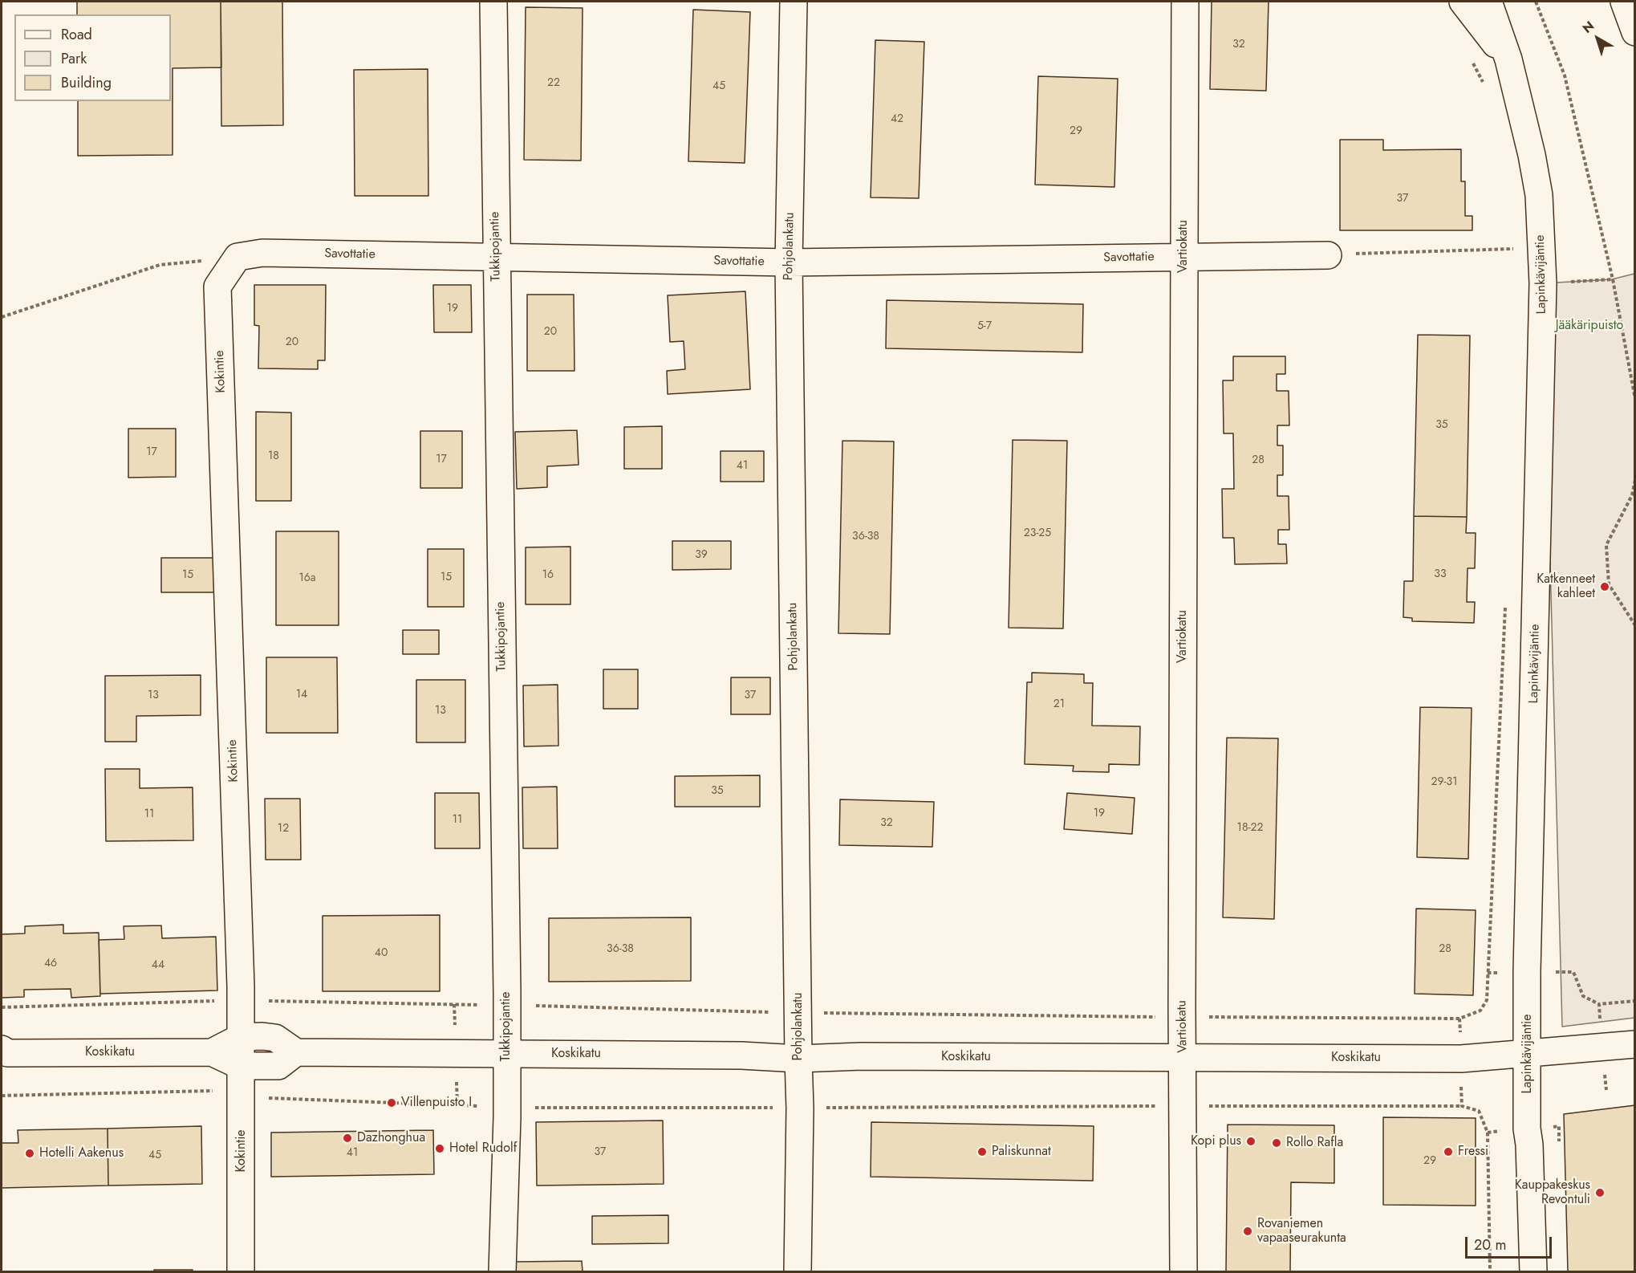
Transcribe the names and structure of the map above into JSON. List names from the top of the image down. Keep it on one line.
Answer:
{"streets":{"main road":["Tukkipojantie","Pohjolankatu","Vartiokatu","Savottatie","Lapinkävijäntie","Kokintie","Koskikatu"]},"crossings":[["Tukkipojantie","Savottatie"],["Tukkipojantie","Koskikatu"],["Pohjolankatu","Savottatie"],["Pohjolankatu","Koskikatu"],["Vartiokatu","Savottatie"],["Vartiokatu","Koskikatu"],["Savottatie","Kokintie"],["Lapinkävijäntie","Koskikatu"],["Kokintie","Koskikatu"]],"parks":["Jääkäripuisto"],"places":["Katkenneet kahleet","Villenpuisto I","Dazhonghua","Kopi plus","Rollo Rafla","Hotel Rudolf","Paliskunnat","Fressi","Hotelli Aakenus","Kauppakeskus Revontuli","Rovaniemen vapaaseurakunta"],"house_numbers":["32","22","45","42","29","37","19","5-7","20","20","35","17","18","17","28","41","23-25","36-38","39","33","15","16","15","16a","14","13","37","21","13","29-31","35","19","11","11","32","18-22","12","36-38","28","40","46","44","37","41","45","29"],"legend":["Road","Park","Building"],"scale_bar":"20 m","north":"top left"}
